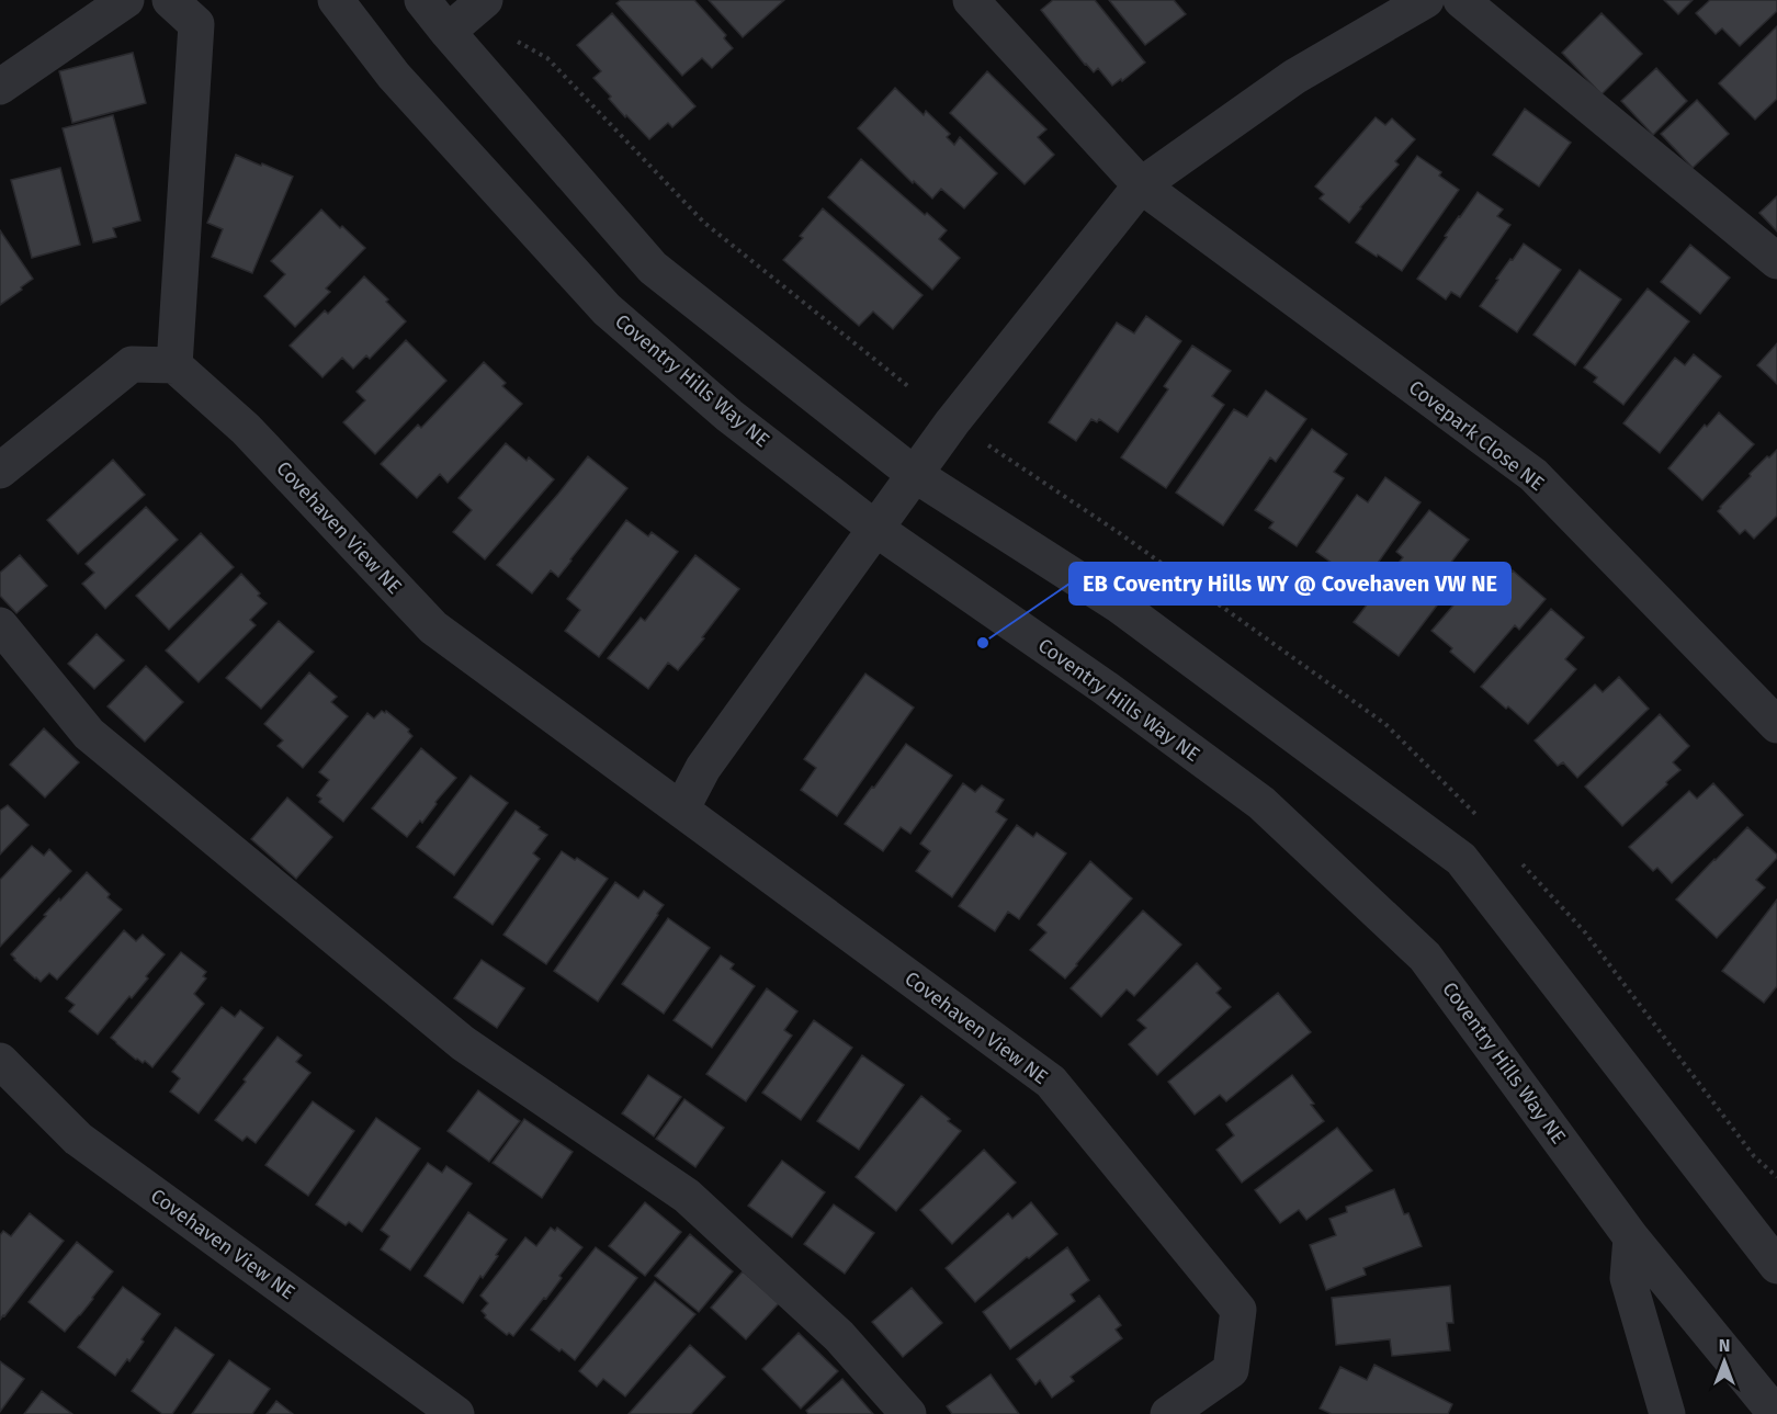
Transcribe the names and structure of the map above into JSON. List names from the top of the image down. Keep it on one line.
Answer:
{"streets":{"street":["Coventry Hills Way NE","Covepark Close NE","Covehaven View NE"]},"places":["EB Coventry Hills WY @ Covehaven VW NE"],"north":"top"}
